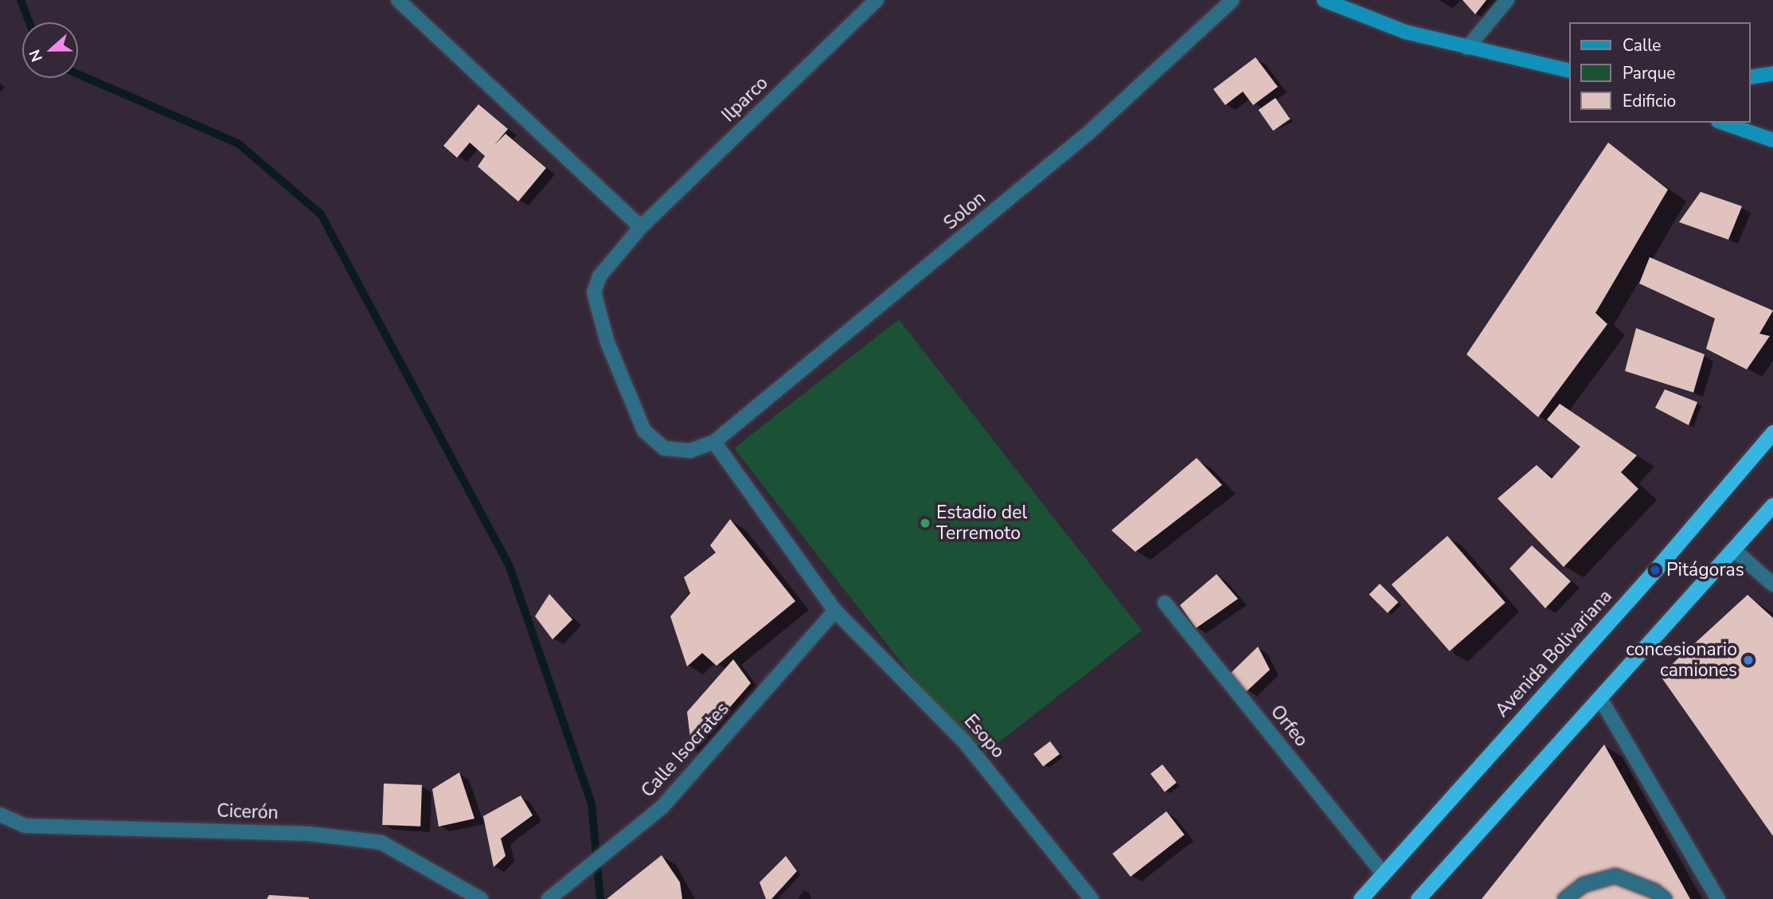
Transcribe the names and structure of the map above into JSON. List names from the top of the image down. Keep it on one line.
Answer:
{"streets":{"highway":["Avenida Bolivariana"],"street":["Ilparco","Solon","Orfeo","Esopo","Calle Isocrates","Cicerón"]},"crossings":[["Ilparco","Solon"],["Ilparco","Esopo"],["Solon","Esopo"],["Avenida Bolivariana","Orfeo"],["Esopo","Calle Isocrates"]],"places":["Estadio del Terremoto","Pitágoras","concesionario camiones"],"legend":["Calle","Parque","Edificio"],"north":"left"}
